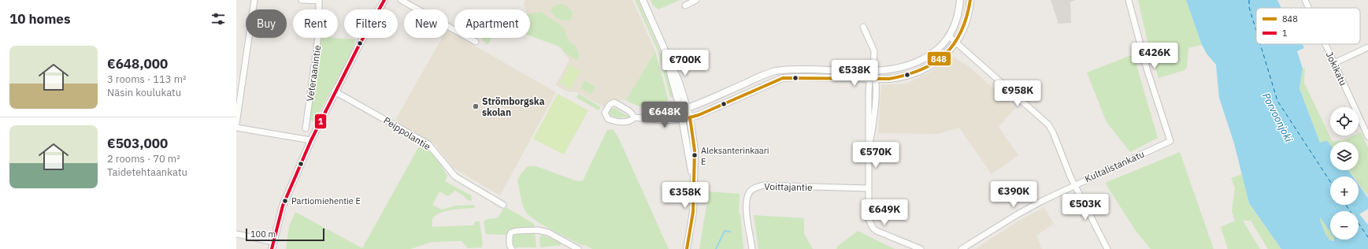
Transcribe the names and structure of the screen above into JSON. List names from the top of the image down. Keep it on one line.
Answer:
{"streets":{"street":["Jokikatu","Veteraanintie","Peippolantie","Kultalistankatu","Voittajantie"]},"water":["Porvoonjoki"],"places":["Strömborgska skolan","Aleksanterinkaari E","Partiomiehentie E"],"lines":["transit line 848","transit line 1"],"legend":["848","1"],"scale_bar":"100 m","page":{"heading":"10 homes","chip":["Buy","Rent","Filters","New","Apartment"],"list":[{"name":"€648,000","note":"3 rooms · 113 m² · Näsin koulukatu"},{"name":"€503,000","note":"2 rooms · 70 m² · Taidetehtaankatu"}],"price":["€426K","€700K","€538K","€958K","€648K","€570K","€390K","€358K","€503K","€649K"],"map_buttons":["+","−"],"scale":"100 m"}}
